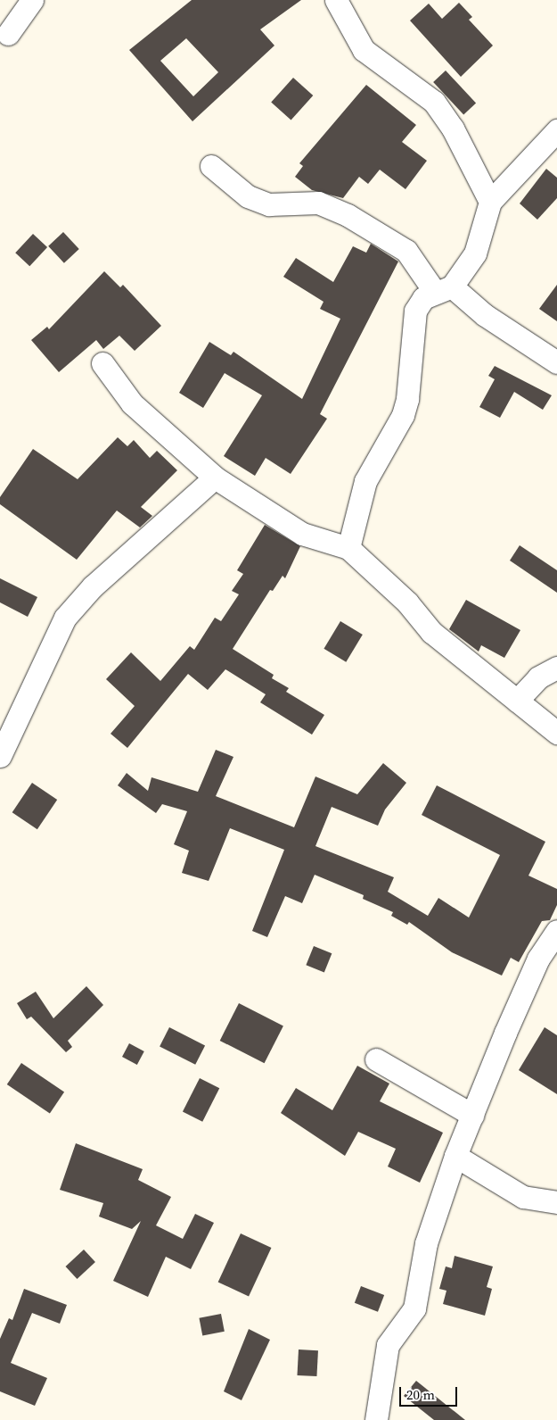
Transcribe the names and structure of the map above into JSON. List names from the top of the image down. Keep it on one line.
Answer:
{"scale_bar":"20 m"}
